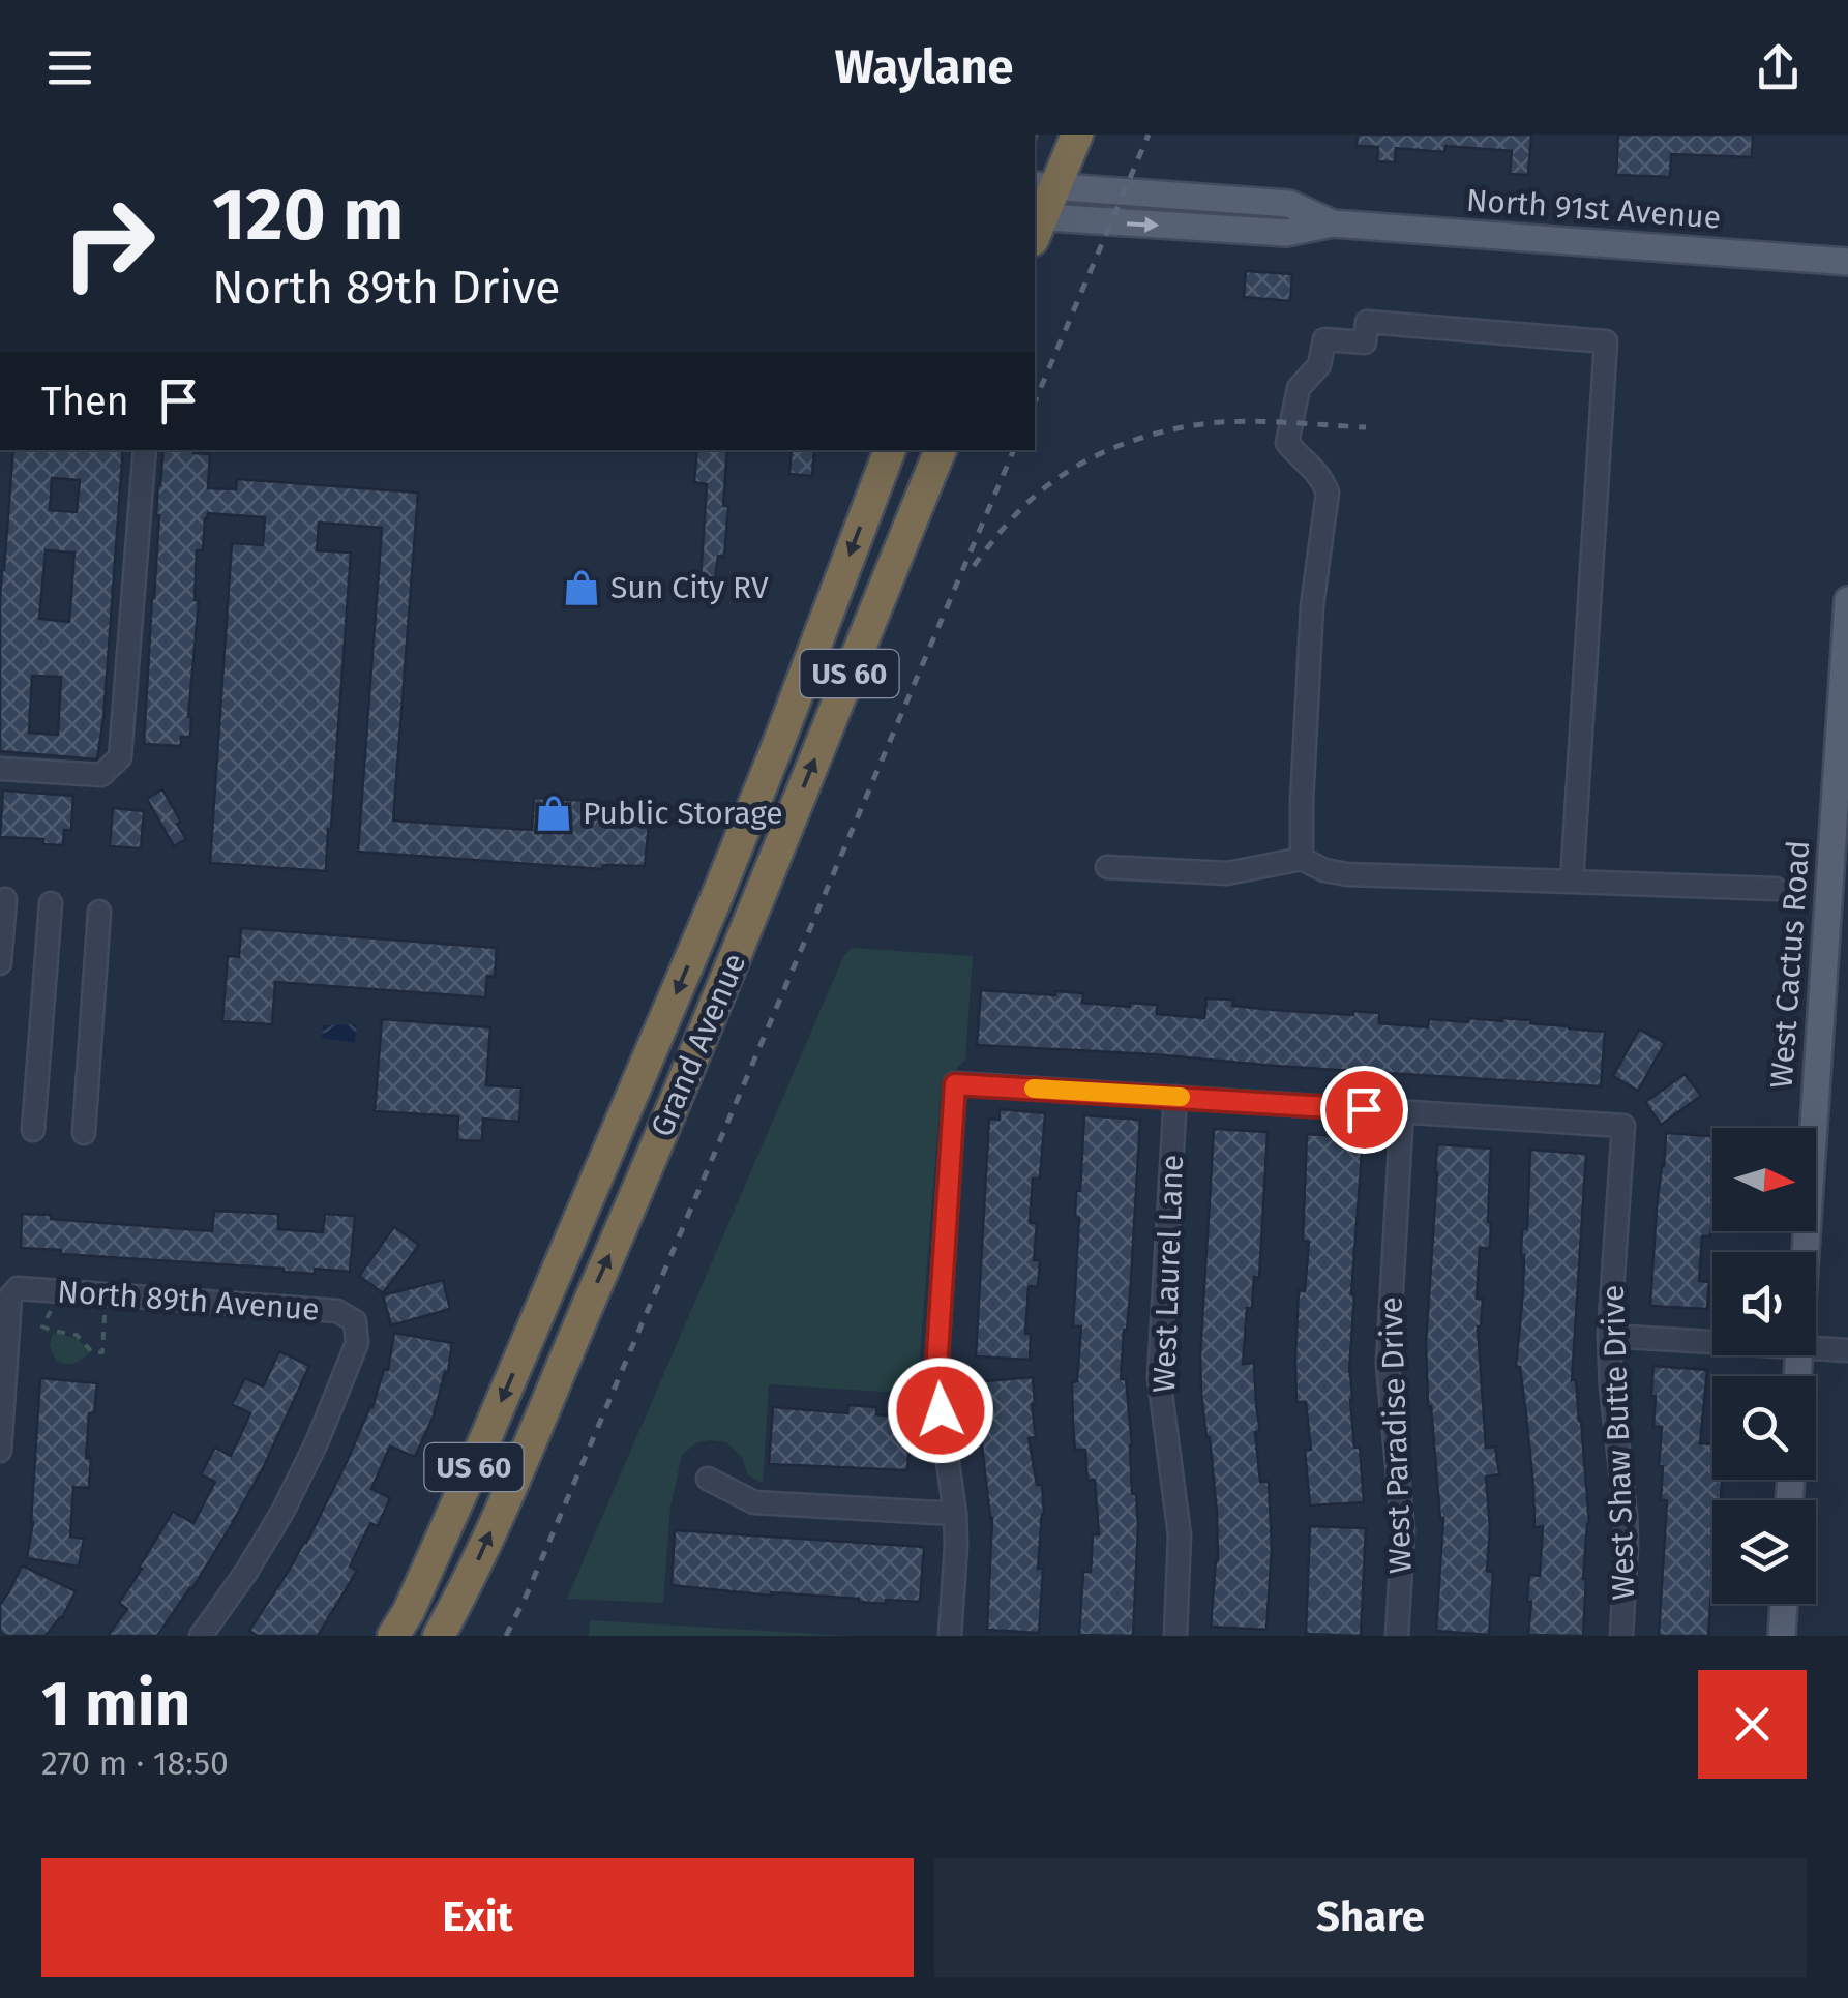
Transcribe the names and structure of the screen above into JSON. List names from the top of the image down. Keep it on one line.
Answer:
{"streets":{"highway":["US 60","Grand Avenue"],"main road":["North 91st Avenue","West Cactus Road"],"street":["West Laurel Lane","North 89th Avenue","West Paradise Drive","West Shaw Butte Drive"]},"crossings":[["West Paradise Drive","West Shaw Butte Drive"]],"places":{"shop":["Sun City RV","Public Storage"]},"north":"right","page":{"header":"Waylane","turn":["120 m","North 89th Drive"],"then":"Then","heading":["1 min","270 m · 18:50"],"buttons":["Exit","Share"]}}
